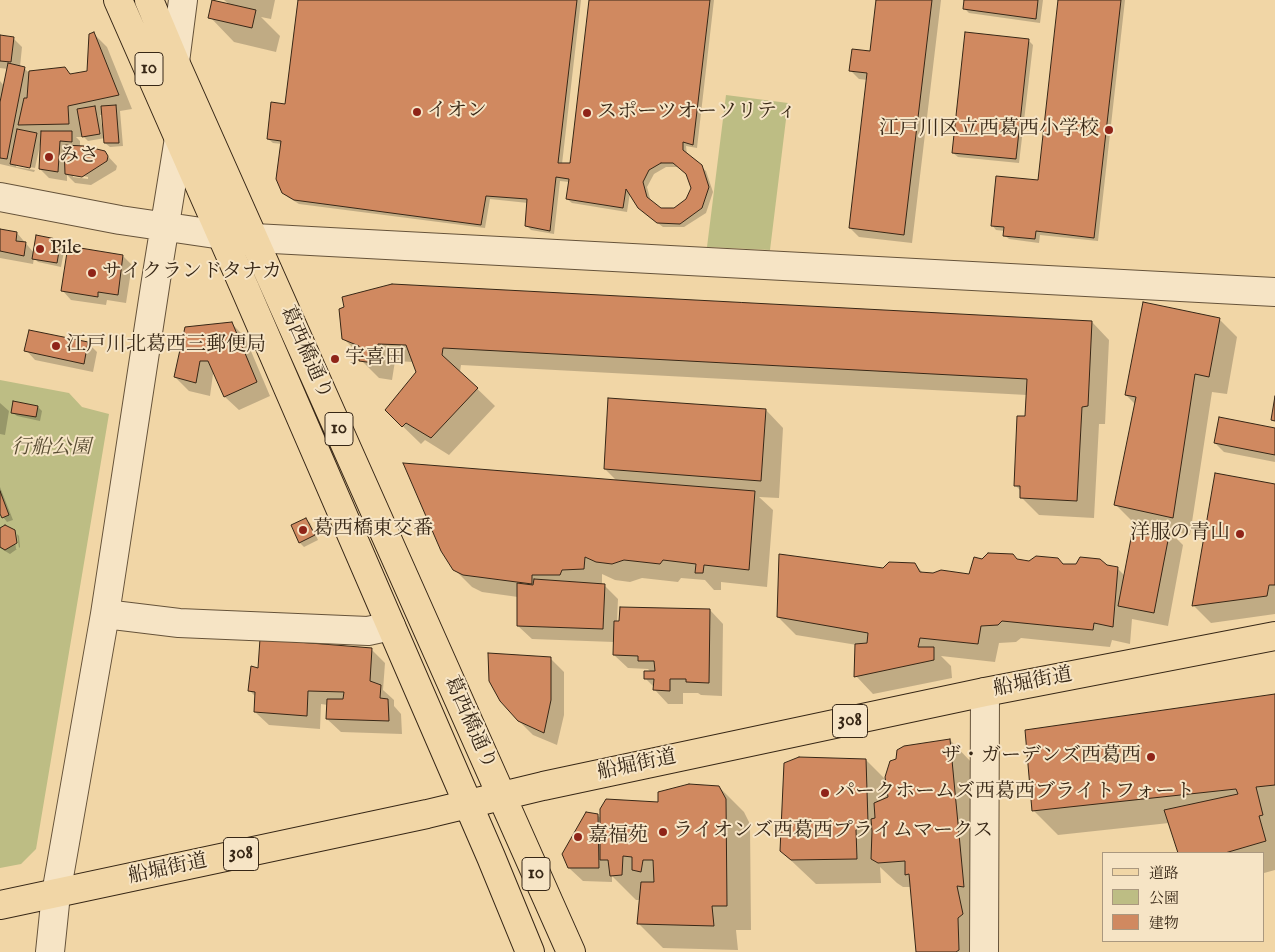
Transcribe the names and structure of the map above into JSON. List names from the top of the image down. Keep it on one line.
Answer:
{"streets":{"main road":["10","葛西橋通り","船堀街道","308"]},"crossings":[["葛西橋通り","船堀街道"]],"parks":["行船公園"],"places":["イオン","スポーツオーソリティ","江戸川区立西葛西小学校","みさ","Pile","サイクランドタナカ","江戸川北葛西三郵便局","宇喜田","葛西橋東交番","洋服の青山","ザ・ガーデンズ西葛西","パークホームズ西葛西ブライトフォート","ライオンズ西葛西プライムマークス","嘉福苑"],"legend":["道路","公園","建物"]}
